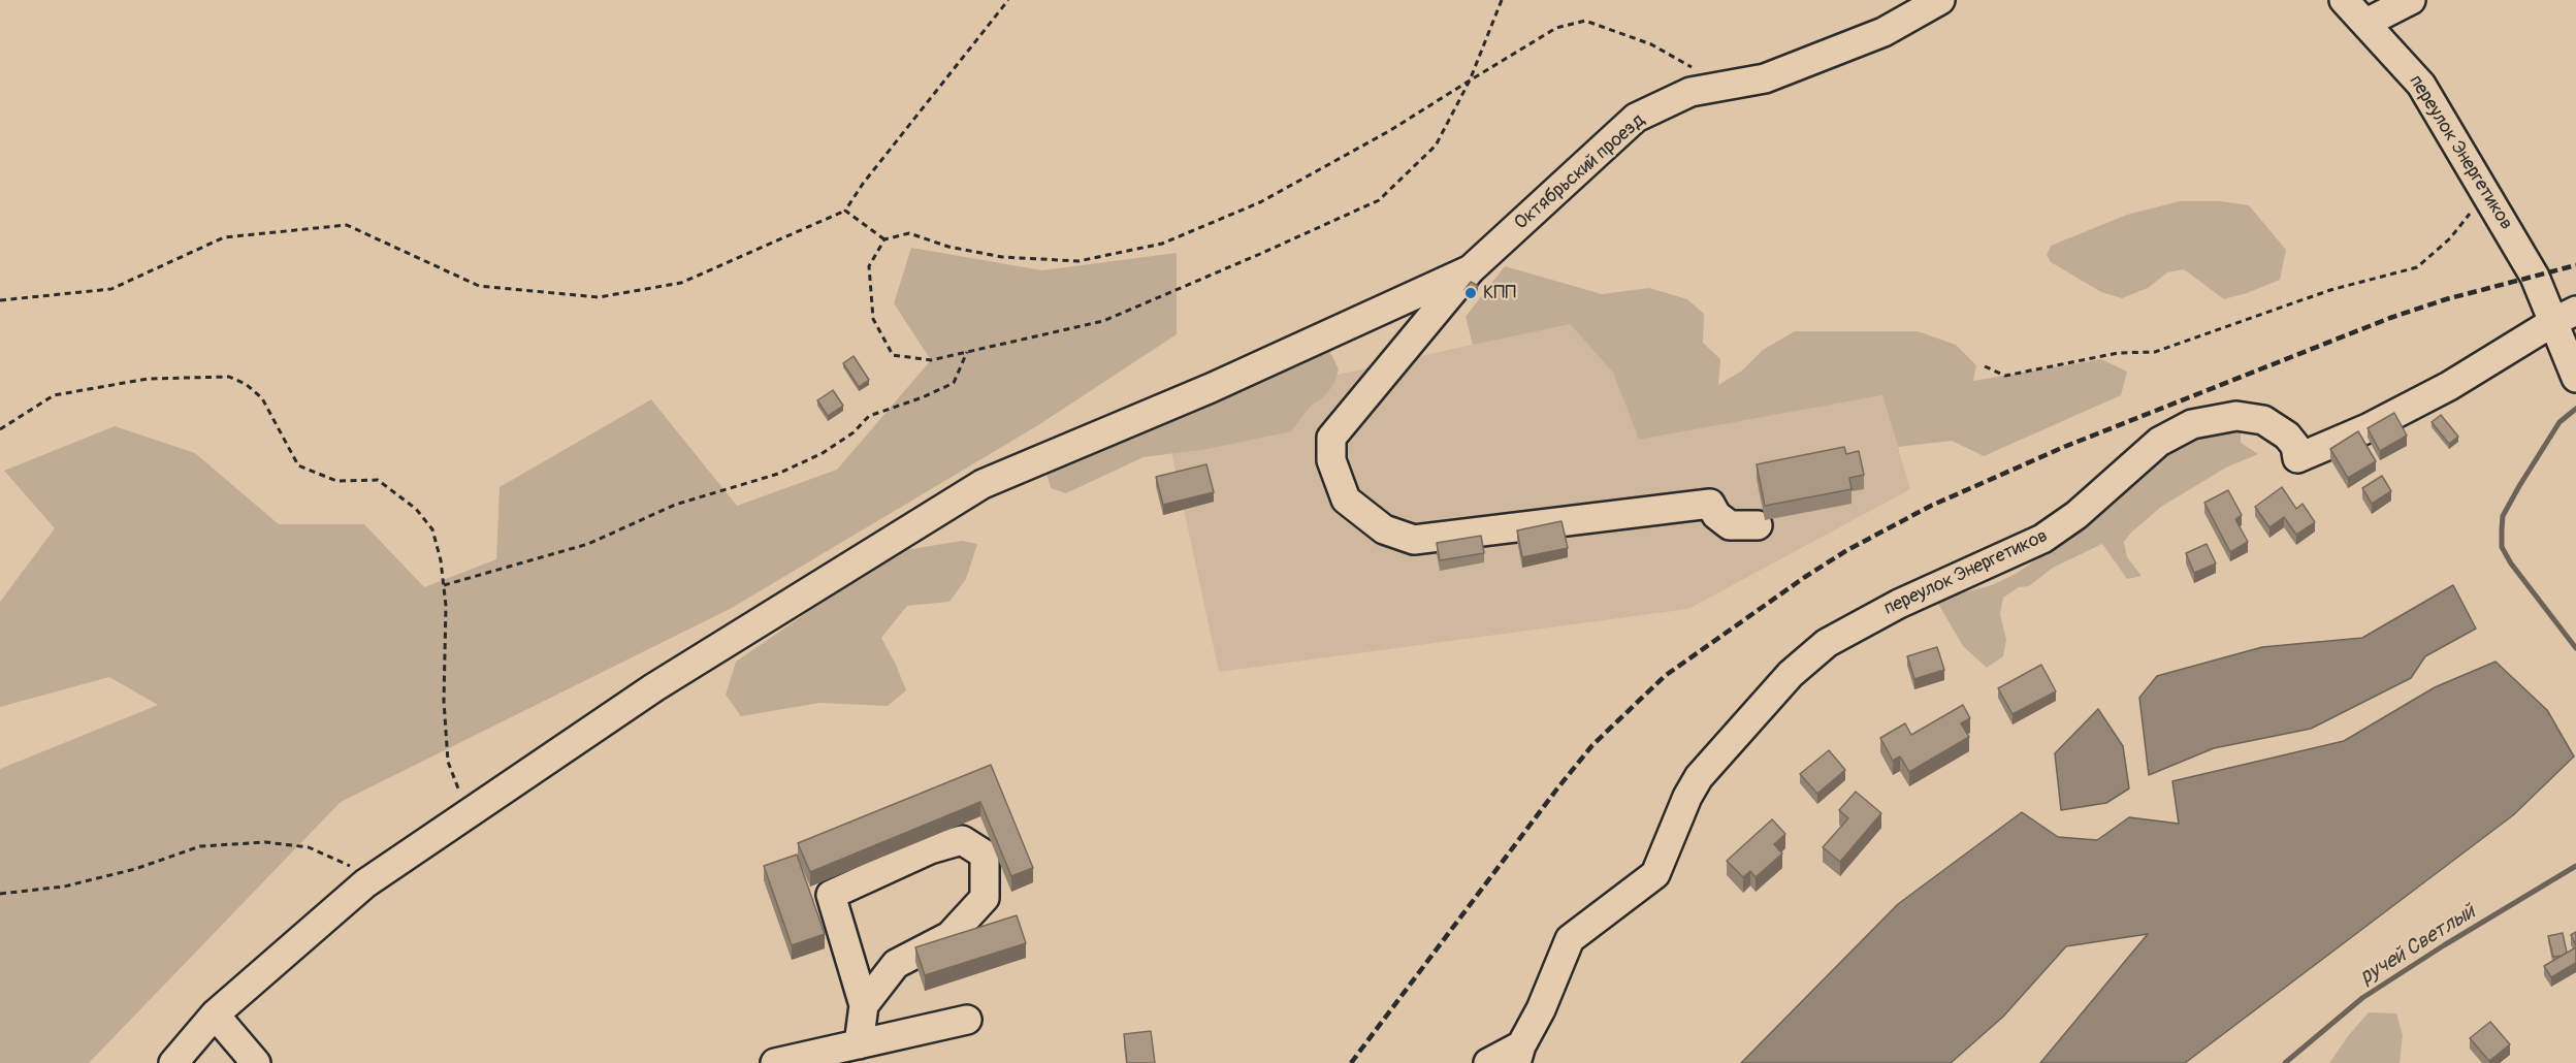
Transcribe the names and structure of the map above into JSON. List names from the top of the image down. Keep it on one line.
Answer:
{"streets":{"street":["переулок Энергетиков","Октябрьский проезд"]},"water":["ручей Светлый"],"places":["КПП"]}
